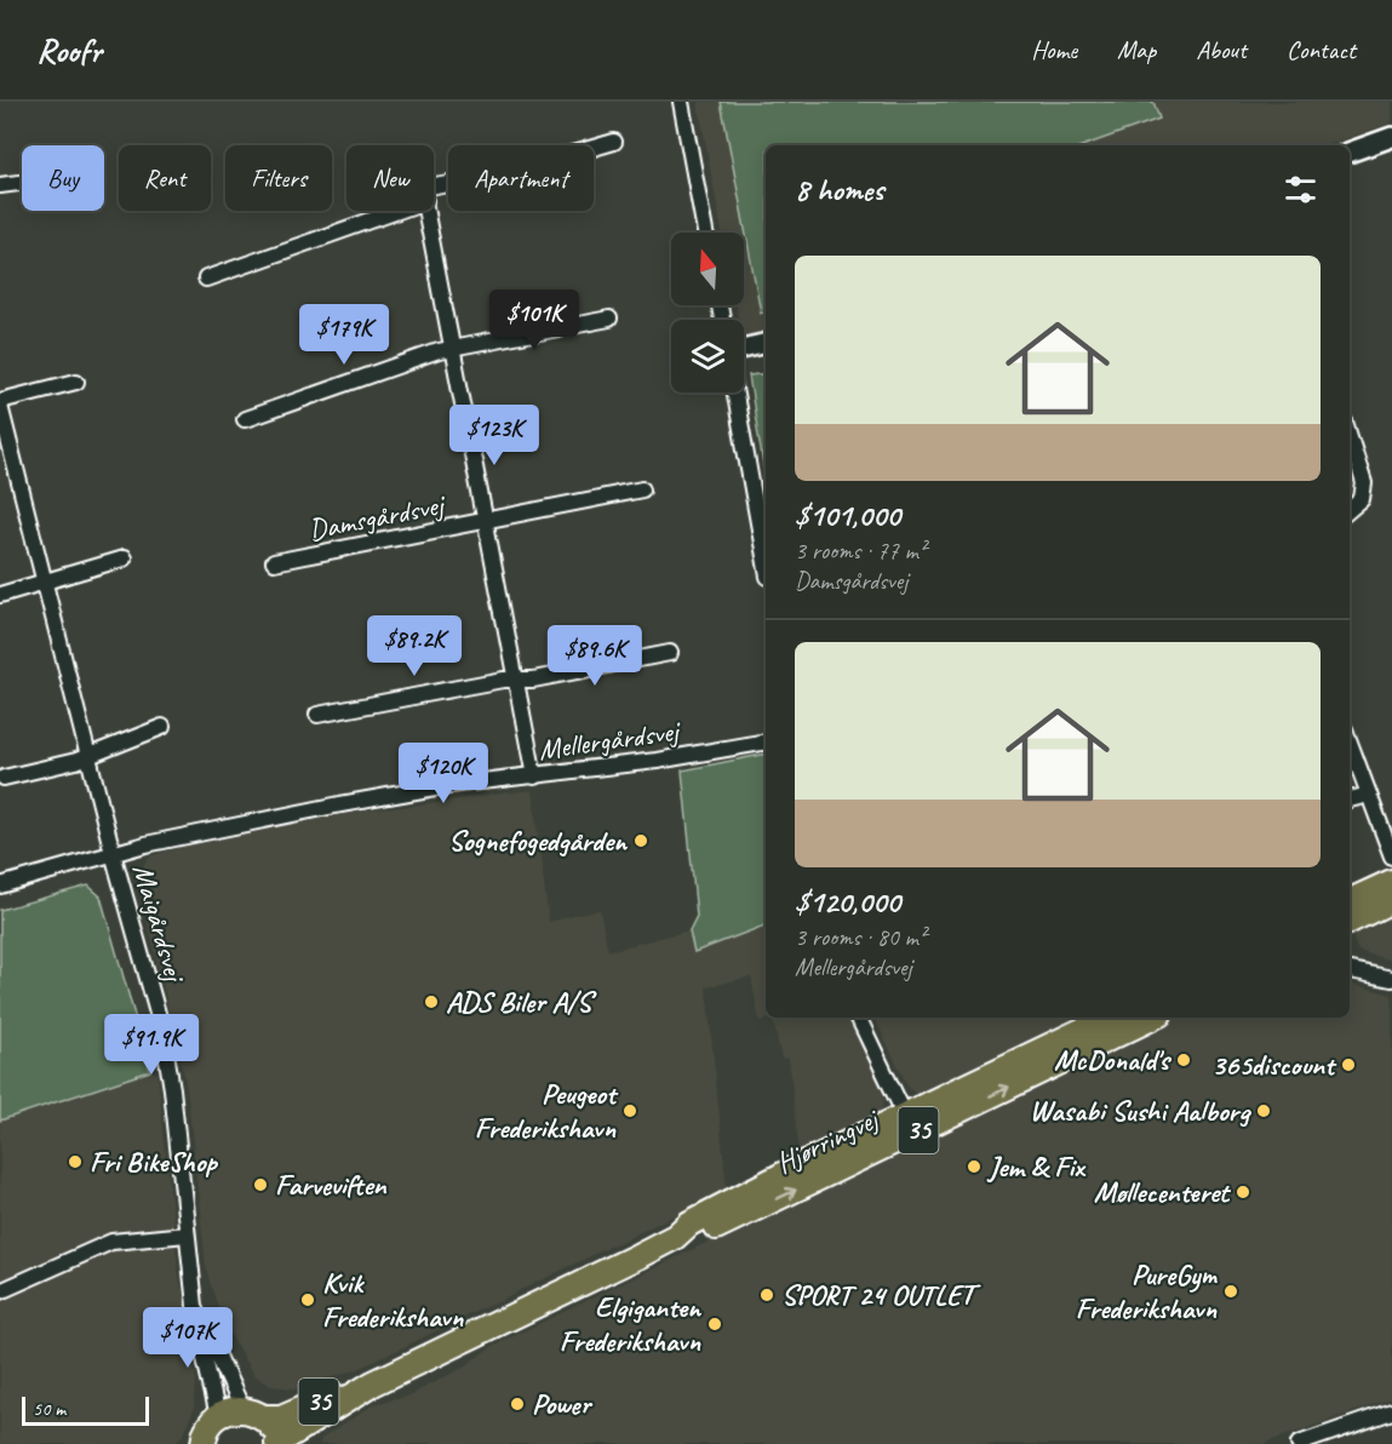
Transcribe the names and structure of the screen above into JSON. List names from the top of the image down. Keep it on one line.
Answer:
{"streets":{"main road":["35","Hjørringvej"],"street":["Damsgårdsvej","Mellergårdsvej","Maigårdsvej"]},"crossings":[["Damsgårdsvej","Mellergårdsvej"],["Mellergårdsvej","Maigårdsvej"],["Maigårdsvej","35"],["Maigårdsvej","Hjørringvej"],["35","Hjørringvej"]],"places":["Sognefogedgården","ADS Biler A/S","McDonald's","365discount","Peugeot Frederikshavn","Wasabi Sushi Aalborg","Fri BikeShop","Jem & Fix","Farveviften","Møllecenteret","PureGym Frederikshavn","SPORT 24 OUTLET","Kvik Frederikshavn","Elgiganten Frederikshavn","Power"],"scale_bar":"50 m","north":"top","page":{"header":"Roofr","nav":["Home","Map","About","Contact"],"chip":["Buy","Rent","Filters","New","Apartment"],"heading":"8 homes","list":[{"name":"$101,000","note":"3 rooms · 77 m² · Damsgårdsvej"},{"name":"$120,000","note":"3 rooms · 80 m² · Mellergårdsvej"}],"price":["$101K","$179K","$123K","$89.2K","$89.6K","$120K","$91.9K","$107K"],"scale":"50 m"}}
